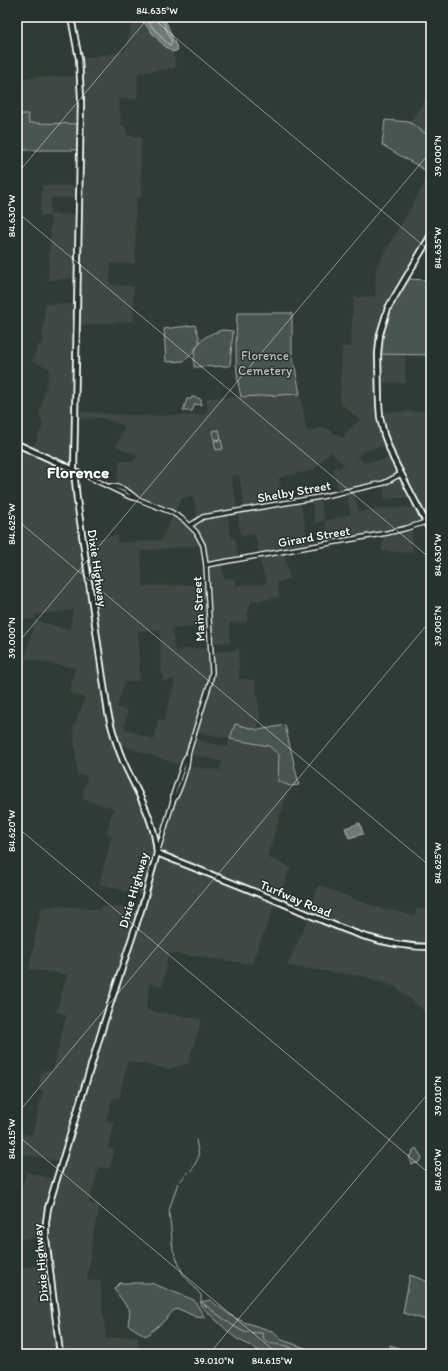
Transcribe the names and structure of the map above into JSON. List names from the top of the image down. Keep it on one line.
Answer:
{"streets":{"main road":["Dixie Highway","Turfway Road"],"street":["Shelby Street","Girard Street","Main Street"]},"crossings":[["Shelby Street","Main Street"],["Girard Street","Main Street"],["Dixie Highway","Main Street"],["Dixie Highway","Turfway Road"],["Main Street","Turfway Road"]],"districts":["Florence"],"parks":["Florence Cemetery"],"coordinates":["84.635°W","39.000°N","84.630°W","84.625°W","39.005°N","84.620°W","39.010°N","84.615°W"]}
